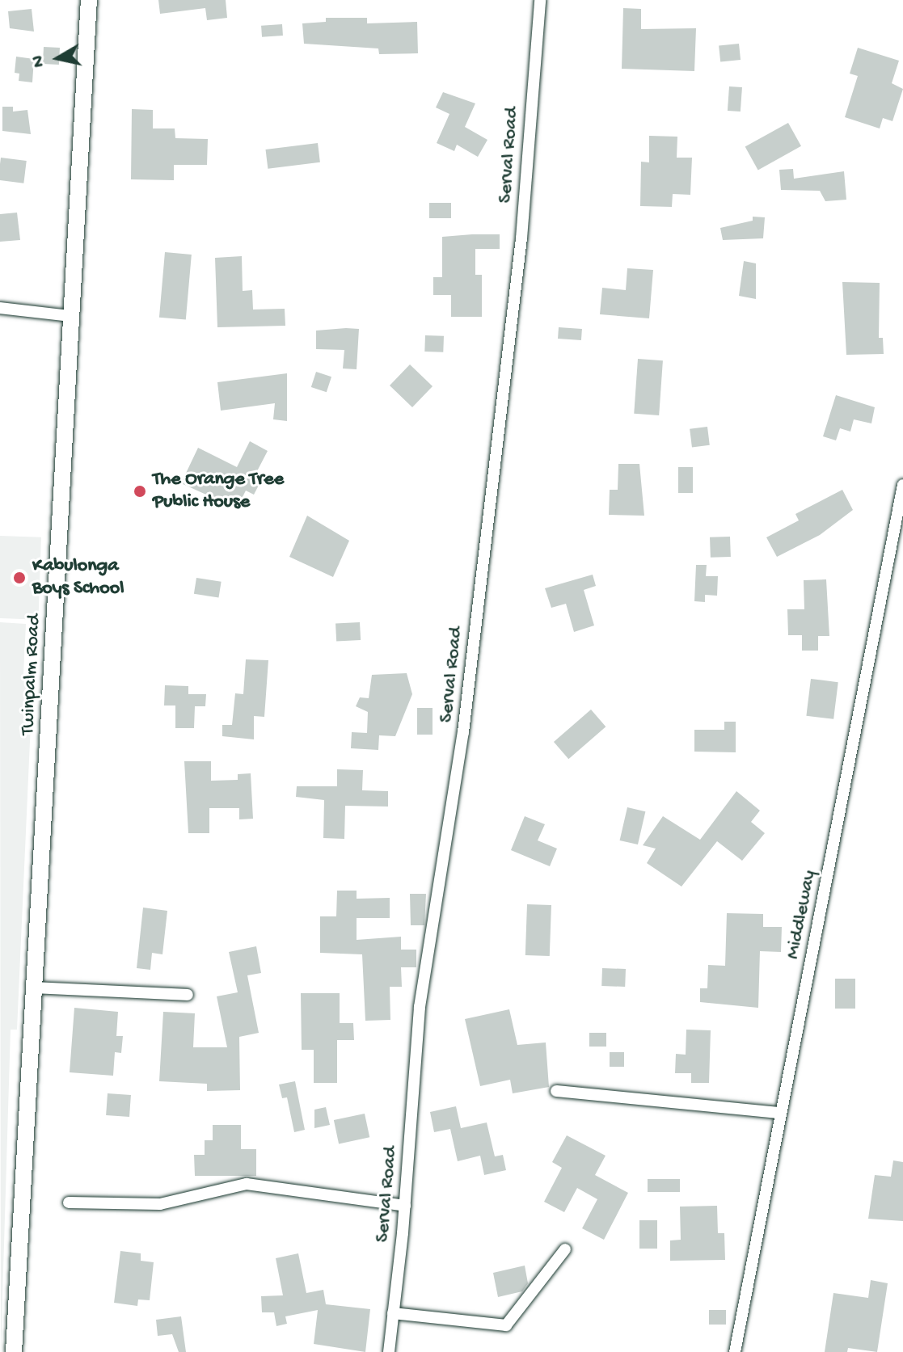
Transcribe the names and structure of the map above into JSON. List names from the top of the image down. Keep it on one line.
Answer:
{"streets":{"main road":["Twinpalm Road"],"street":["Serval Road","Middleway"]},"places":["The Orange Tree Public House","Kabulonga Boys School"],"north":"left"}
